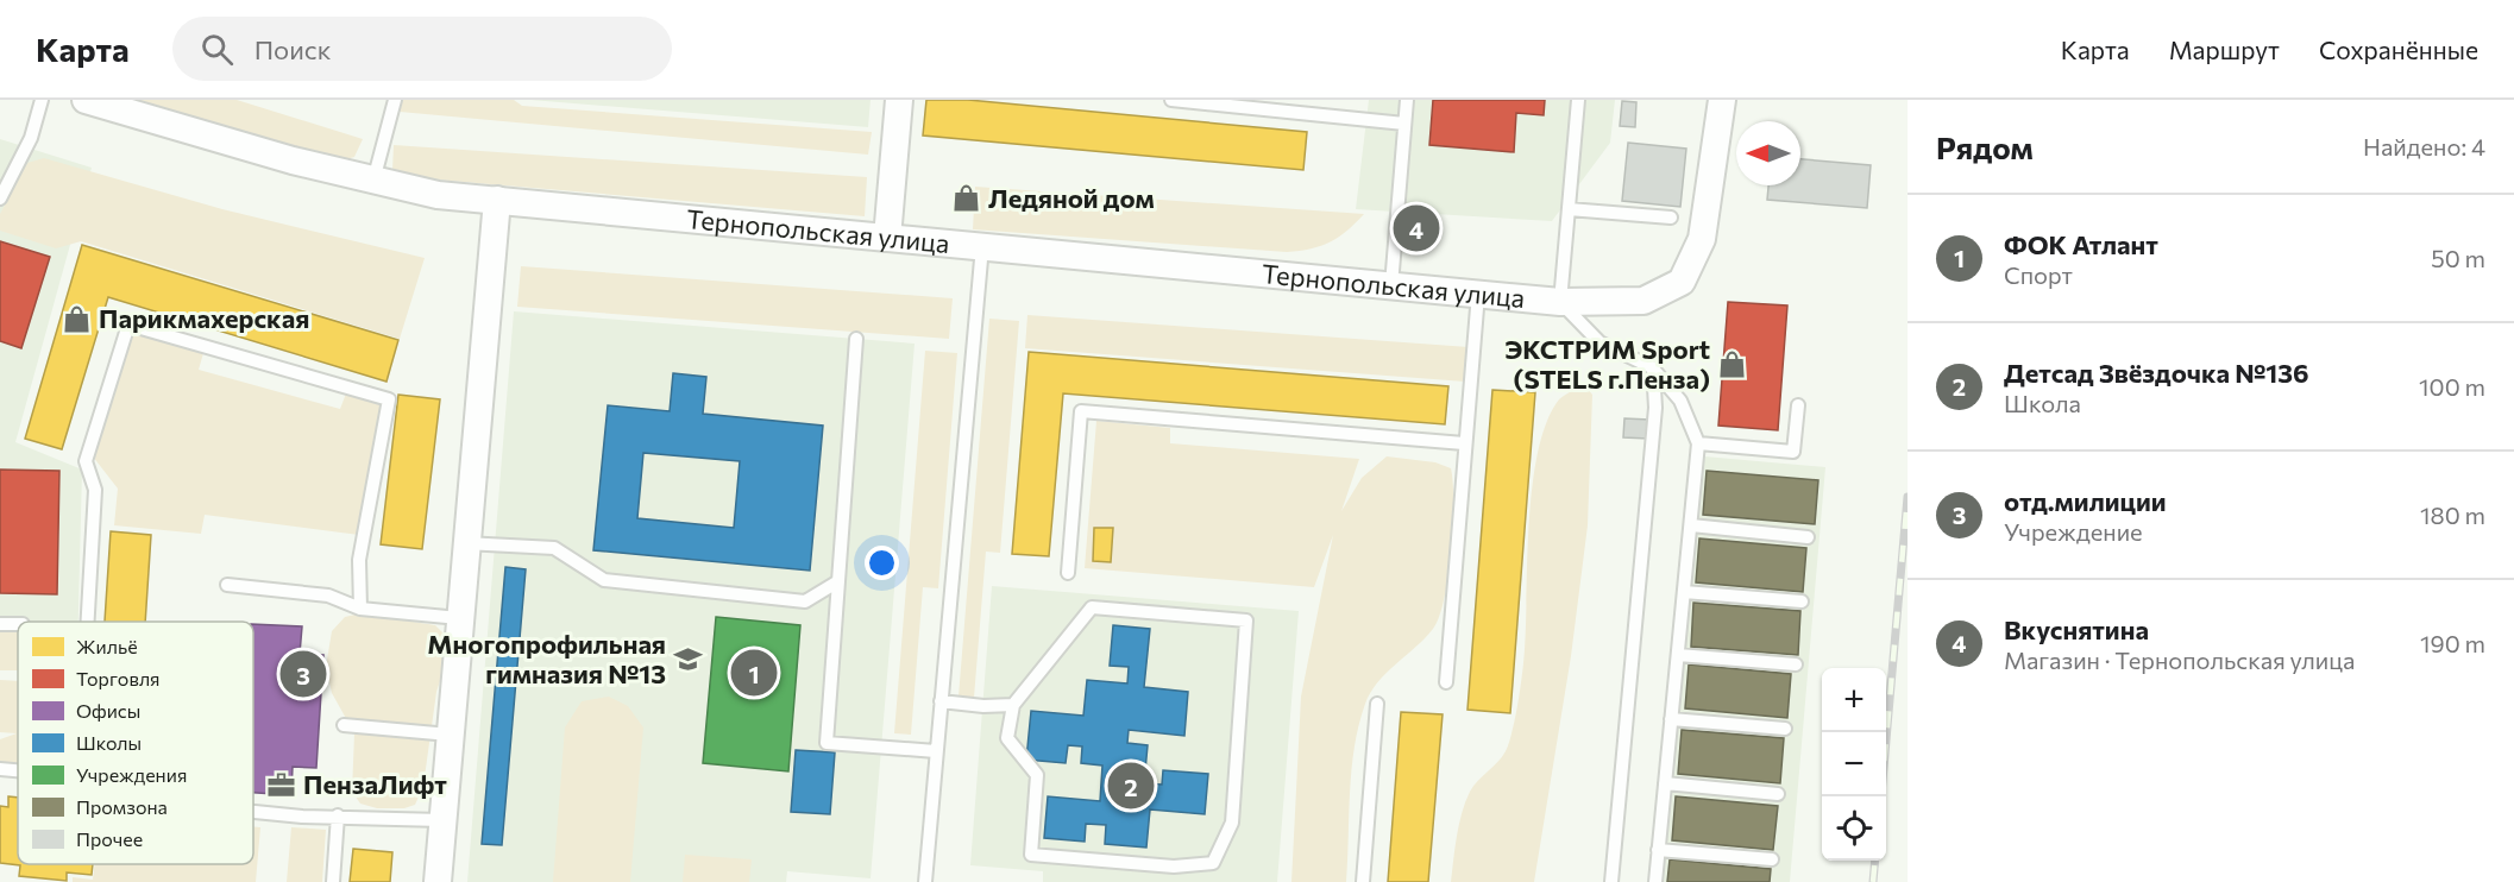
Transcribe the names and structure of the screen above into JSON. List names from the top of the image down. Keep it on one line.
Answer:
{"streets":{"street":["Тернопольская улица"]},"places":{"shop":["Ледяной дом","Парикмахерская","ЭКСТРИМ Sport (STELS г.Пенза)"],"school or university":["Многопрофильная гимназия №13"],"office":["ПензаЛифт"]},"legend":["Жильё","Торговля","Офисы","Школы","Учреждения","Промзона","Прочее"],"north":"left","page":{"header":"Карта","search":"Поиск","nav":["Карта","Маршрут","Сохранённые"],"heading":["Рядом","Найдено: 4"],"list":[{"mark":"1","name":"ФОК Атлант","note":"Спорт","value":"50 m"},{"mark":"2","name":"Детсад Звёздочка №136","note":"Школа","value":"100 m"},{"mark":"3","name":"отд.милиции","note":"Учреждение","value":"180 m"},{"mark":"4","name":"Вкуснятина","note":"Магазин · Тернопольская улица","value":"190 m"}],"pins":["4","1","3","2"],"map_buttons":["+","−"]}}
